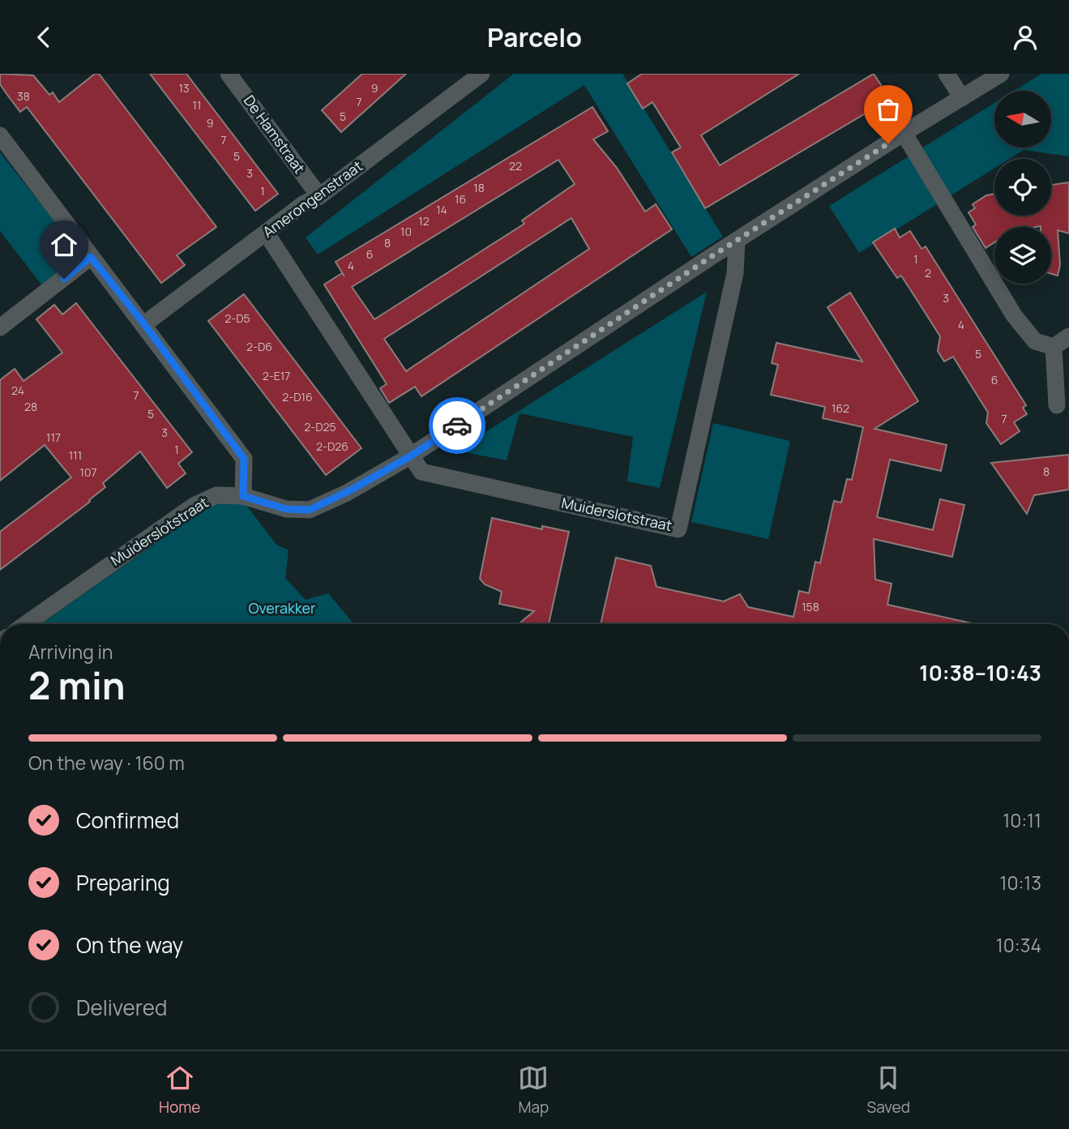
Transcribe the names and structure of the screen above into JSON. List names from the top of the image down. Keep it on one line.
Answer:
{"streets":{"street":["De Hamstraat","Amerongenstraat","Muiderslotstraat"]},"crossings":[["De Hamstraat","Amerongenstraat"],["Amerongenstraat","Muiderslotstraat"]],"parks":["Overakker"],"house_numbers":["13","9","38","7","11","5","9","7","5","22","3","18","1","16","14","12","10","8","6","1","4","2","3","2-D5","4","2-D6","5","2-E17","6","24","7","2-D16","28","162","5","7","2-D25","3","117","2-D26","1","111","8","107","158"],"north":"left","page":{"header":"Parcelo","heading":["2 min","Arriving in","10:38–10:43"],"bar":"On the way · 160 m","list":[["Confirmed","10:11"],["Preparing","10:13"],["On the way","10:34"],"Delivered"],"tabs":["Home","Map","Saved"]}}
